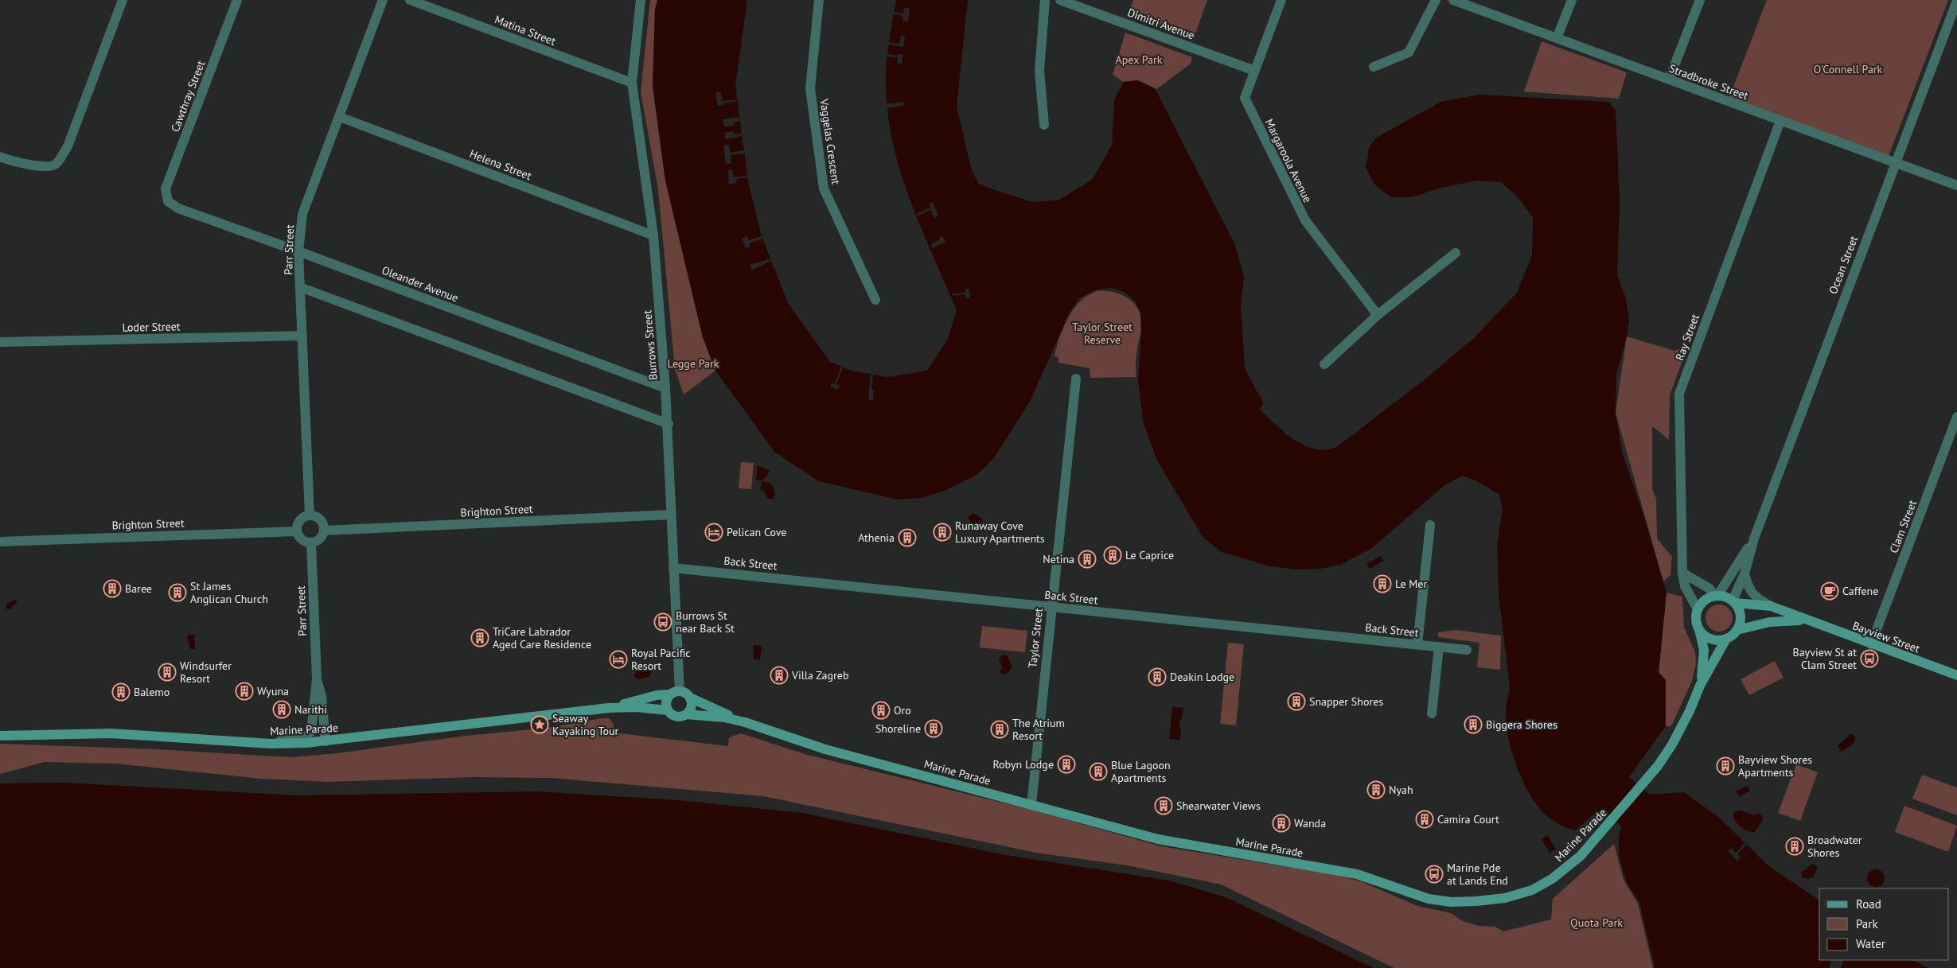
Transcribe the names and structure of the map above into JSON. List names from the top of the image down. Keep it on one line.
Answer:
{"streets":{"main road":["Bayview Street","Marine Parade"],"street":["Dimitri Avenue","Matina Street","Stradbroke Street","Cawthray Street","Vaggelas Crescent","Margaroola Avenue","Helena Street","Parr Street","Ocean Street","Oleander Avenue","Loder Street","Ray Street","Burrows Street","Brighton Street","Clam Street","Back Street","Taylor Street"]},"crossings":[["Dimitri Avenue","Margaroola Avenue"],["Matina Street","Burrows Street"],["Stradbroke Street","Ocean Street"],["Stradbroke Street","Ray Street"],["Cawthray Street","Oleander Avenue"],["Helena Street","Parr Street"],["Helena Street","Burrows Street"],["Parr Street","Oleander Avenue"],["Parr Street","Loder Street"],["Parr Street","Brighton Street"],["Parr Street","Marine Parade"],["Ocean Street","Ray Street"],["Ocean Street","Bayview Street"],["Ocean Street","Marine Parade"],["Oleander Avenue","Burrows Street"],["Ray Street","Bayview Street"],["Ray Street","Marine Parade"],["Burrows Street","Brighton Street"],["Burrows Street","Back Street"],["Burrows Street","Marine Parade"],["Clam Street","Bayview Street"],["Back Street","Taylor Street"],["Bayview Street","Marine Parade"],["Taylor Street","Marine Parade"]],"parks":["Apex Park","O'Connell Park","Taylor Street Reserve","Legge Park","Quota Park"],"places":{"hotel":["Pelican Cove","Royal Pacific Resort"],"building":["Runaway Cove Luxury Apartments","Athenia","Le Caprice","Netina","Le Mer","Baree","St James Anglican Church","TriCare Labrador Aged Care Residence","Windsurfer Resort","Villa Zagreb","Deakin Lodge","Wyuna","Balemo","Snapper Shores","Narithi","Oro","Biggera Shores","Shoreline","The Atrium Resort","Robyn Lodge","Bayview Shores Apartments","Blue Lagoon Apartments","Nyah","Shearwater Views","Camira Court","Wanda","Broadwater Shores"],"cafe":["Caffene"],"bus stop":["Burrows St near Back St","Bayview St at Clam Street","Marine Pde at Lands End"],"place":["Seaway Kayaking Tour"]},"legend":["Road","Park","Water"]}
